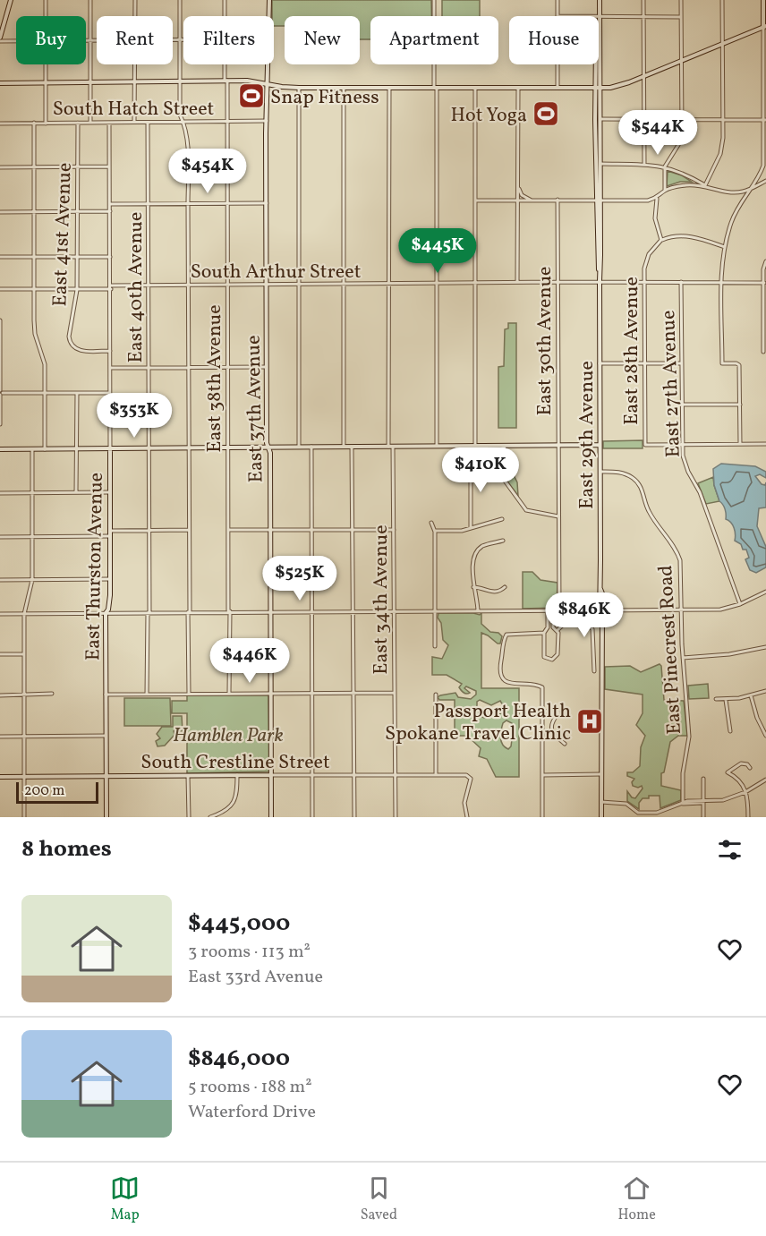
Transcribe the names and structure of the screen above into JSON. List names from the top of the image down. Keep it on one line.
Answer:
{"streets":{"street":["South Hatch Street","East 41st Avenue","South Arthur Street","East 40th Avenue","East 30th Avenue","East 28th Avenue","East 38th Avenue","East 27th Avenue","East 37th Avenue","East 29th Avenue","East Thurston Avenue","East 34th Avenue","East Pinecrest Road","South Crestline Street"]},"crossings":[["South Hatch Street","East 41st Avenue"],["South Hatch Street","East 40th Avenue"],["South Hatch Street","East 38th Avenue"],["South Hatch Street","East 37th Avenue"],["South Hatch Street","East Thurston Avenue"],["East 41st Avenue","South Arthur Street"],["East 41st Avenue","East Thurston Avenue"],["South Arthur Street","East 40th Avenue"],["South Arthur Street","East 30th Avenue"],["South Arthur Street","East 28th Avenue"],["South Arthur Street","East 38th Avenue"],["South Arthur Street","East 27th Avenue"],["South Arthur Street","East 37th Avenue"],["South Arthur Street","East 29th Avenue"],["South Arthur Street","East Thurston Avenue"],["South Arthur Street","East 34th Avenue"],["East 28th Avenue","East 27th Avenue"],["East 37th Avenue","South Crestline Street"],["East 29th Avenue","East Pinecrest Road"],["East Thurston Avenue","South Crestline Street"],["East 34th Avenue","South Crestline Street"]],"parks":["Hamblen Park"],"places":{"sports":["Snap Fitness","Hot Yoga"],"hospital":["Passport Health Spokane Travel Clinic"]},"scale_bar":"200 m","page":{"chip":["Buy","Rent","Filters","New","Apartment","House"],"price":["$544K","$454K","$445K","$353K","$410K","$525K","$846K","$446K"],"scale":"200 m","heading":"8 homes","list":[{"name":"$445,000","note":"3 rooms · 113 m² · East 33rd Avenue"},{"name":"$846,000","note":"5 rooms · 188 m² · Waterford Drive"}],"tabs":["Map","Saved","Home"]}}
